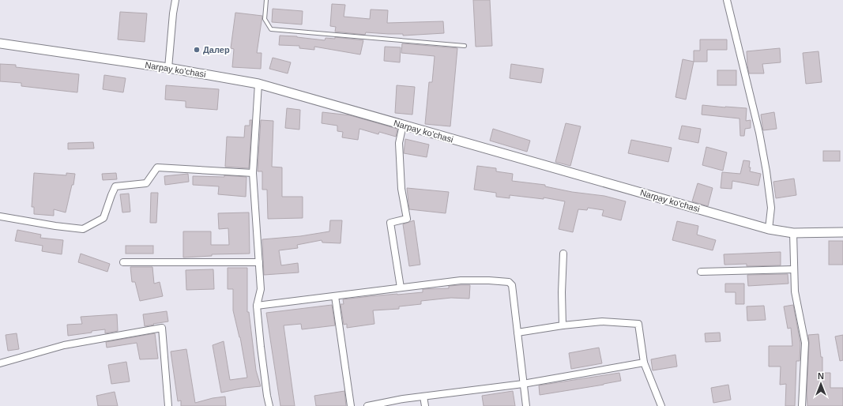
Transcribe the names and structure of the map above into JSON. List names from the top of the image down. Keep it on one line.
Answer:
{"streets":{"main road":["Narpay ko'chasi"]},"places":["Далер"],"north":"top"}
